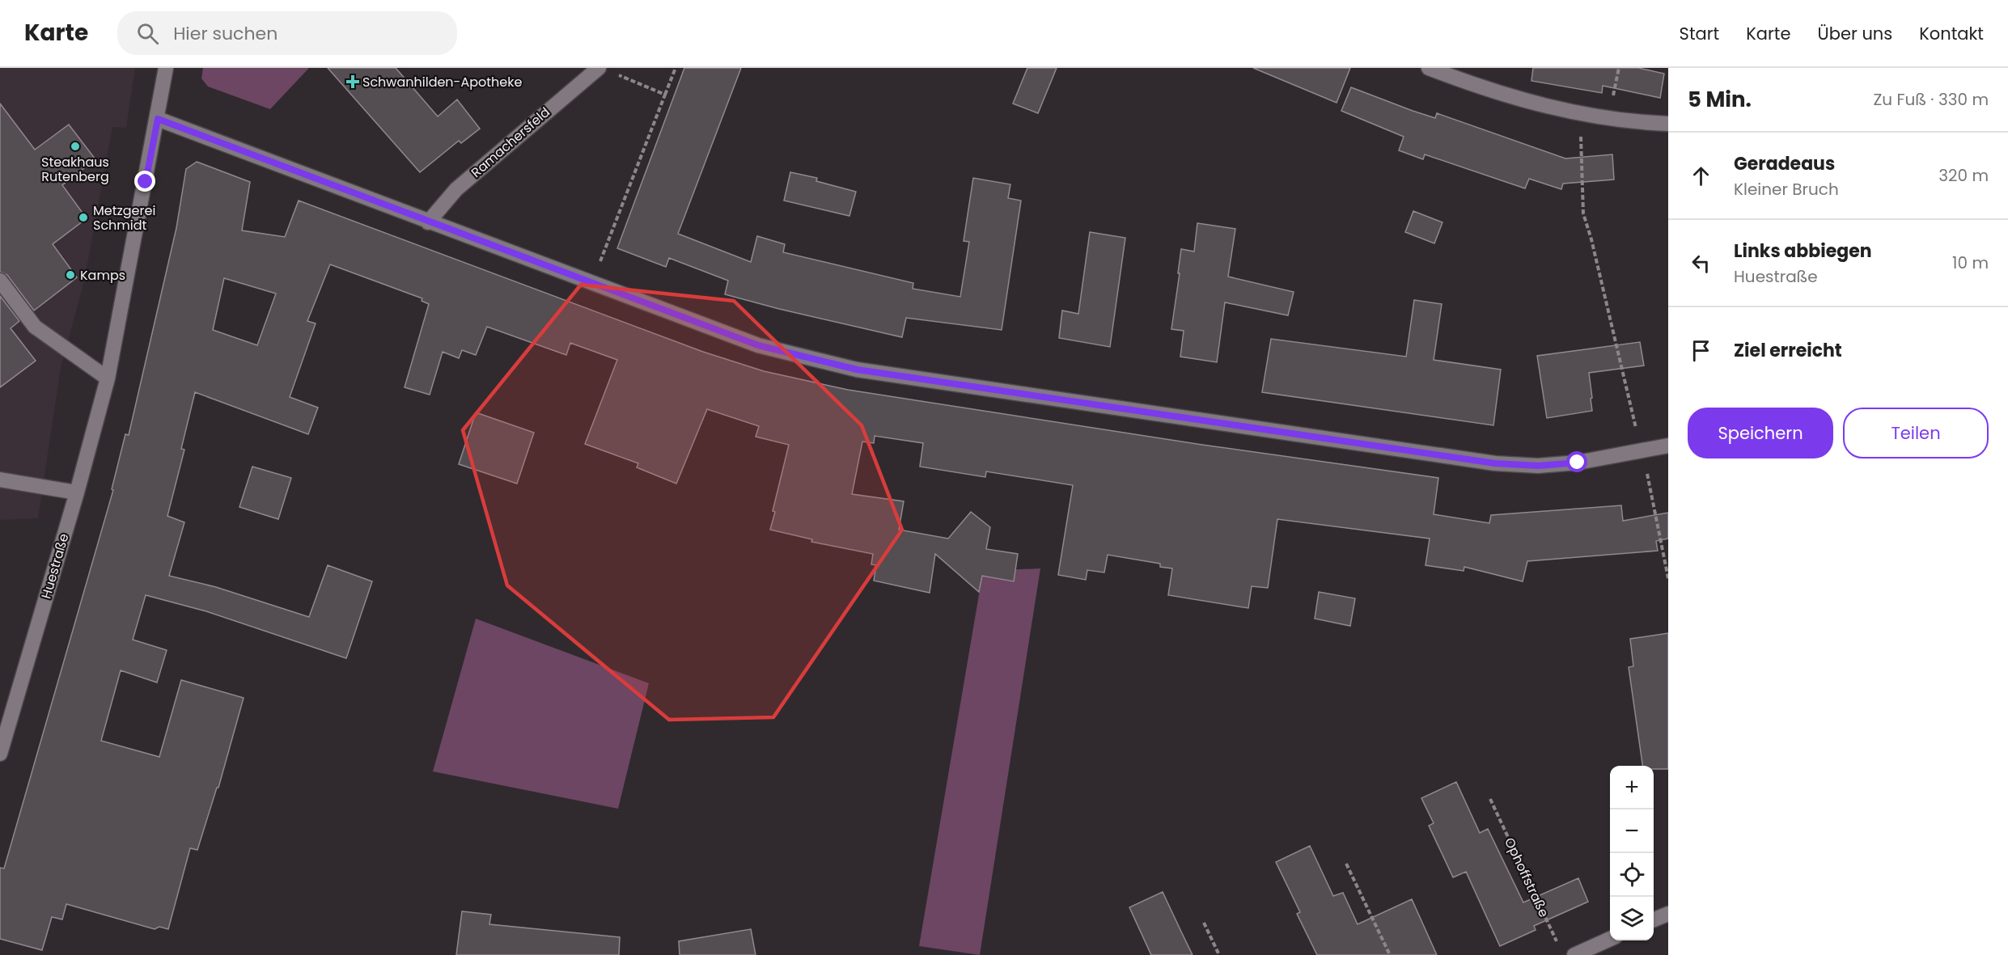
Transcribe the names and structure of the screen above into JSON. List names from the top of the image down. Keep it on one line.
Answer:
{"streets":{"street":["Ramachersfeld","Huestraße"],"path":["Ophoffstraße"]},"places":{"health":["Schwanhilden-Apotheke"],"other":["Steakhaus Rutenberg","Metzgerei Schmidt","Kamps"]},"page":{"header":"Karte","search":"Hier suchen","nav":["Start","Karte","Über uns","Kontakt"],"heading":["5 Min.","Zu Fuß · 330 m"],"list":[["Geradeaus","Kleiner Bruch","320 m"],["Links abbiegen","Huestraße","10 m"],"Ziel erreicht"],"buttons":["Speichern","Teilen"],"map_buttons":["+","−"]}}
